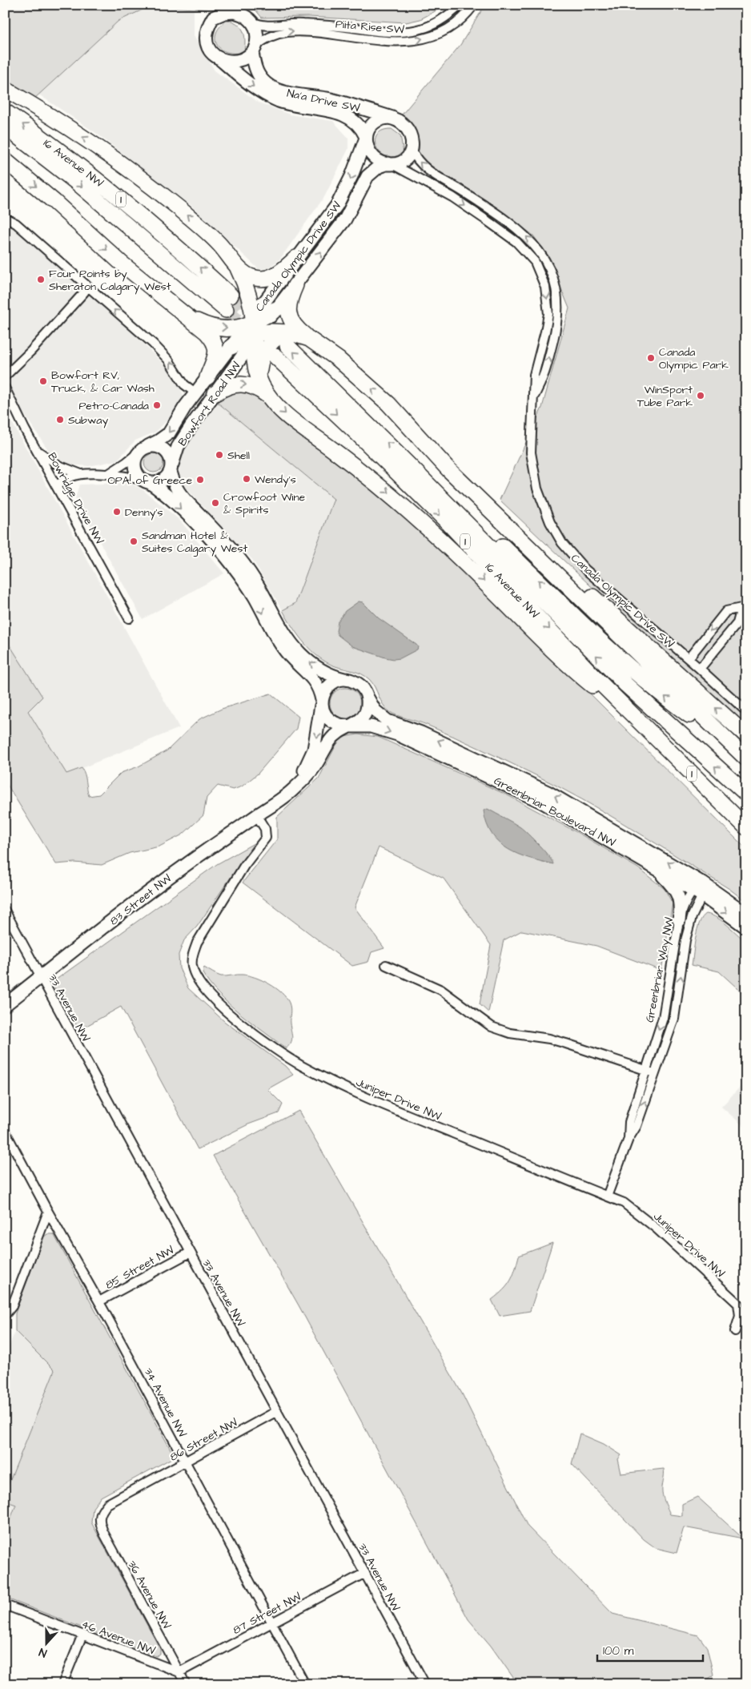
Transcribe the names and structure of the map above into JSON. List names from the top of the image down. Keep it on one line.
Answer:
{"streets":{"highway":["16 Avenue NW","1"],"street":["Piita Rise SW","Na'a Drive SW","Canada Olympic Drive SW","Bowfort Road NW","Bowridge Drive NW","Greenbriar Boulevard NW","83 Street NW","Greenbriar Way NW","33 Avenue NW","Juniper Drive NW","85 Street NW","34 Avenue NW","86 Street NW","36 Avenue NW","87 Street NW","46 Avenue NW"]},"crossings":[["Piita Rise SW","Na'a Drive SW"],["Na'a Drive SW","Canada Olympic Drive SW"],["Greenbriar Boulevard NW","83 Street NW"],["Greenbriar Boulevard NW","Greenbriar Way NW"],["83 Street NW","33 Avenue NW"],["83 Street NW","Juniper Drive NW"],["Greenbriar Way NW","Juniper Drive NW"],["33 Avenue NW","85 Street NW"],["33 Avenue NW","86 Street NW"],["33 Avenue NW","87 Street NW"],["85 Street NW","34 Avenue NW"],["34 Avenue NW","86 Street NW"],["34 Avenue NW","87 Street NW"],["86 Street NW","36 Avenue NW"],["36 Avenue NW","87 Street NW"],["36 Avenue NW","46 Avenue NW"],["87 Street NW","46 Avenue NW"]],"places":["Four Points by Sheraton Calgary West","Canada Olympic Park","Bowfort RV, Truck, & Car Wash","WinSport Tube Park","Petro-Canada","Subway","Shell","Wendy's","OPA! of Greece","Crowfoot Wine & Spirits","Denny's","Sandman Hotel & Suites Calgary West"],"scale_bar":"100 m","north":"bottom"}
